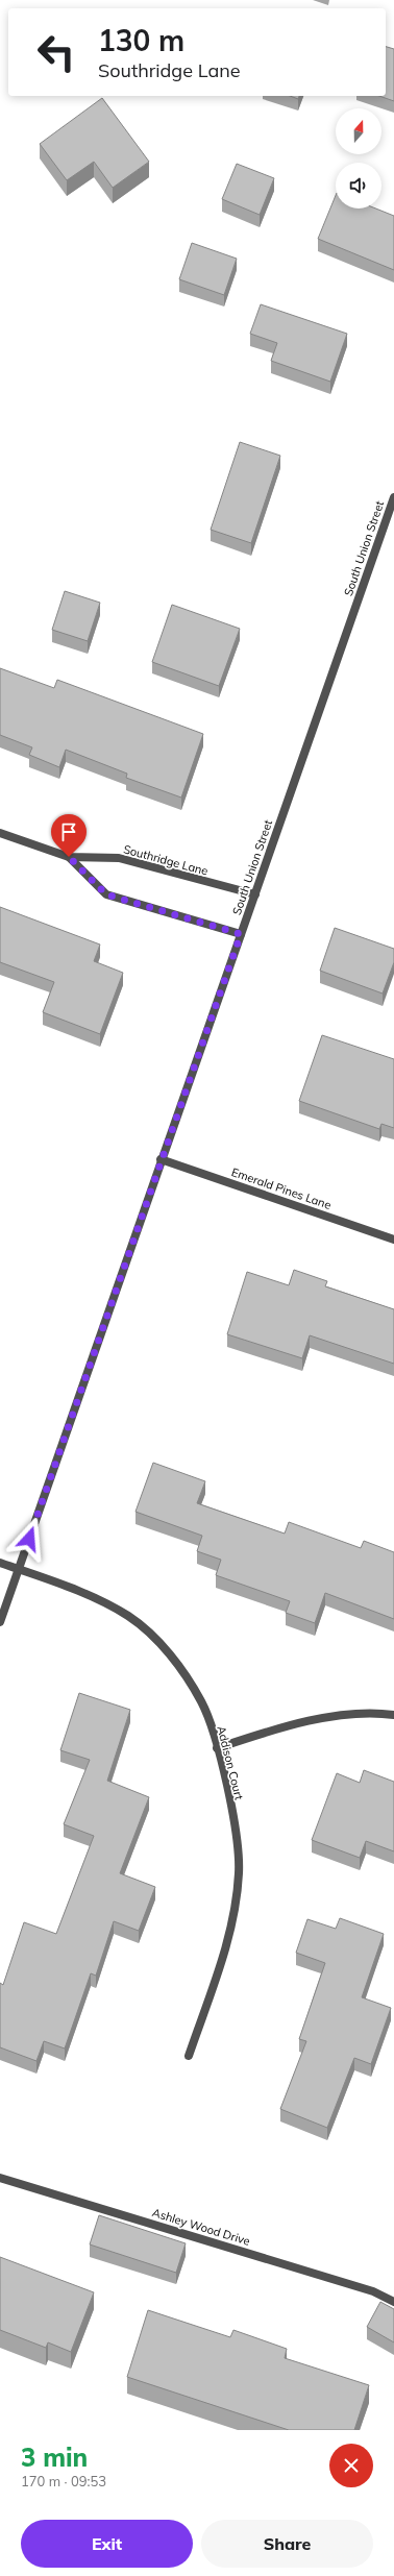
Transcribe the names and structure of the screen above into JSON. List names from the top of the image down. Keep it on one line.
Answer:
{"streets":{"street":["South Union Street","Southridge Lane","Emerald Pines Lane","Addison Court","Ashley Wood Drive"]},"crossings":[["South Union Street","Southridge Lane"],["South Union Street","Emerald Pines Lane"],["South Union Street","Addison Court"]],"north":"top","page":{"turn":["130 m","Southridge Lane"],"heading":["3 min","170 m · 09:53"],"buttons":["Exit","Share"]}}
